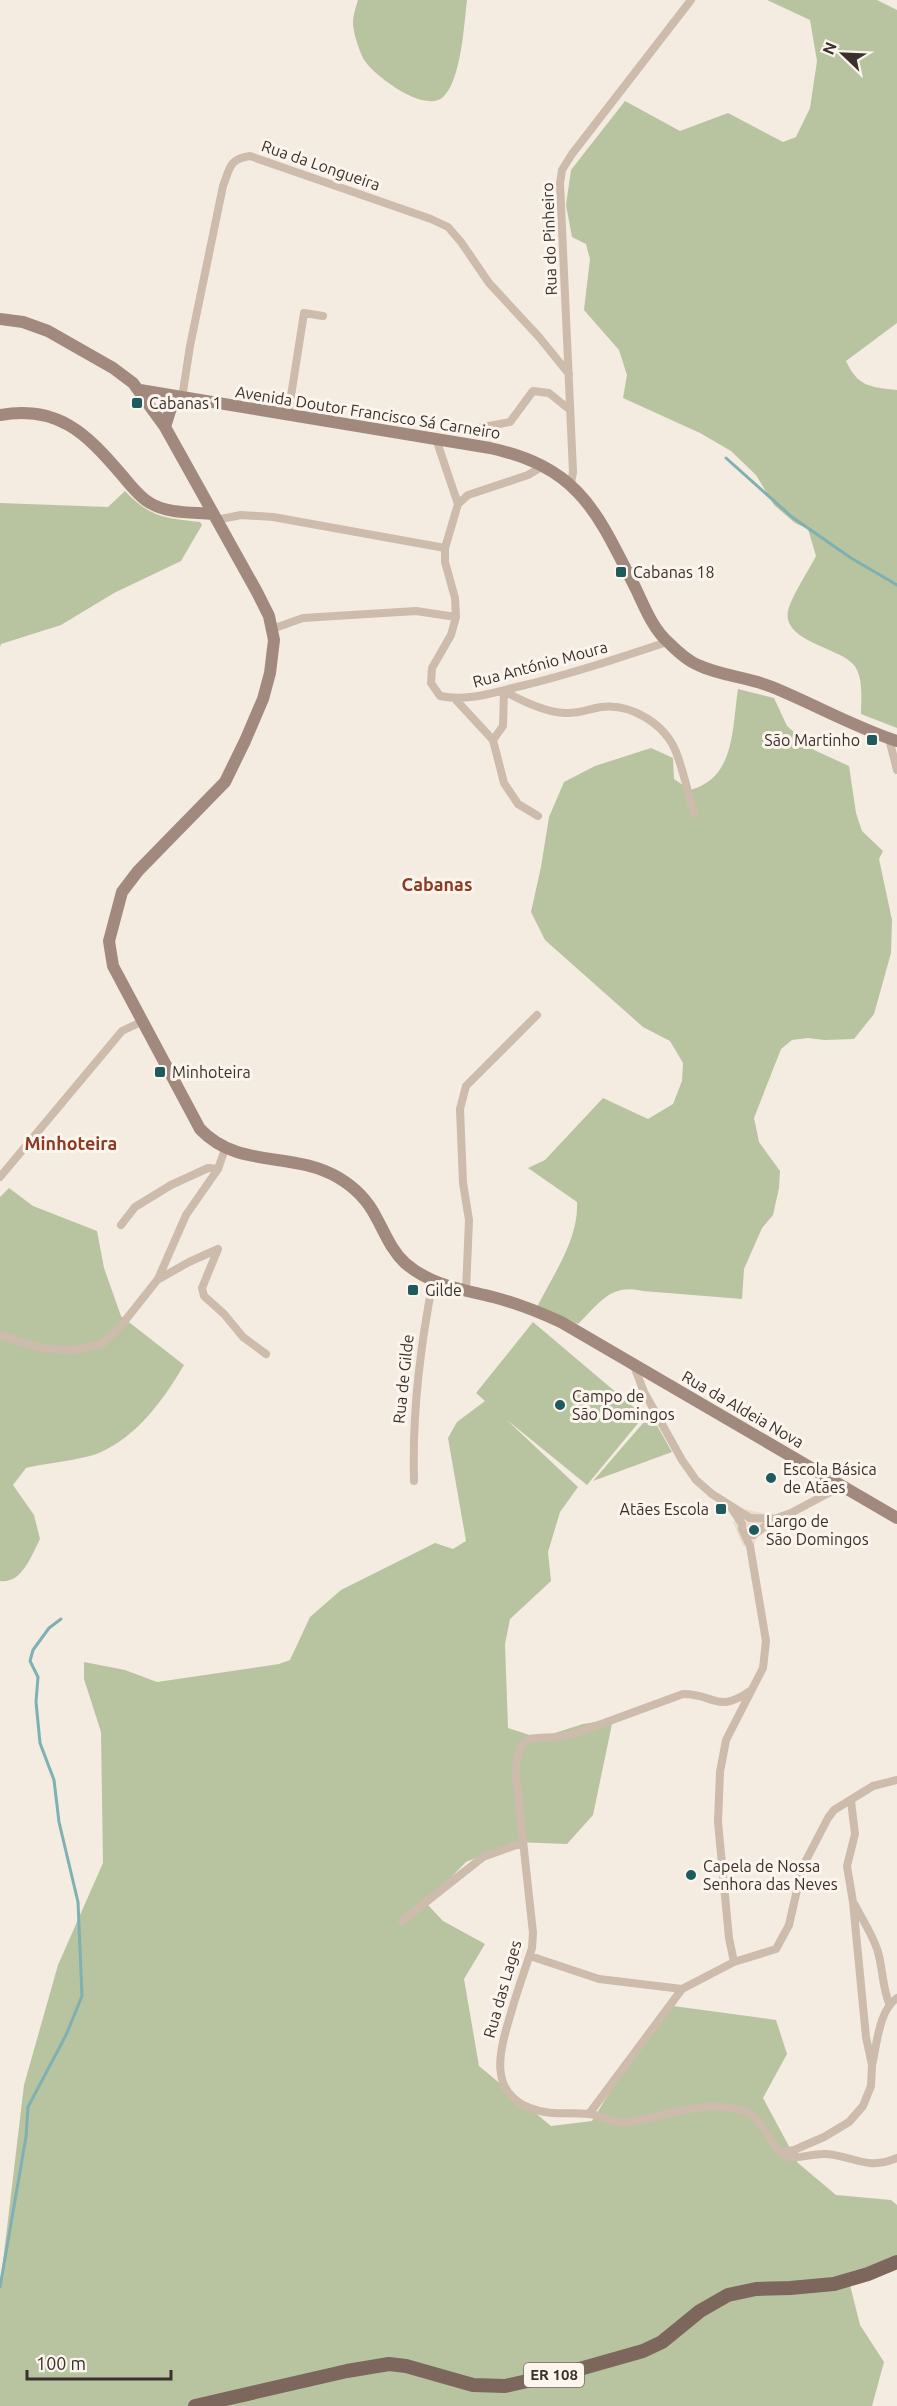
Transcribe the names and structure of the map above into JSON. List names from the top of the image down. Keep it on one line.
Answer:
{"streets":{"main road":["ER 108"],"street":["Rua da Longueira","Rua do Pinheiro","Avenida Doutor Francisco Sá Carneiro","Rua António Moura","Rua de Gilde","Rua da Aldeia Nova","Rua das Lages"]},"crossings":[["Rua da Longueira","Rua do Pinheiro"],["Rua da Longueira","Avenida Doutor Francisco Sá Carneiro"],["Rua do Pinheiro","Avenida Doutor Francisco Sá Carneiro"],["Avenida Doutor Francisco Sá Carneiro","Rua António Moura"],["Rua de Gilde","Rua da Aldeia Nova"]],"districts":["Cabanas","Minhoteira"],"places":{"transit":["Cabanas 1","Cabanas 18","São Martinho","Minhoteira","Gilde","Atães Escola"],"other":["Campo de São Domingos","Escola Básica de Atães","Largo de São Domingos","Capela de Nossa Senhora das Neves"]},"scale_bar":"100 m","north":"top left"}
